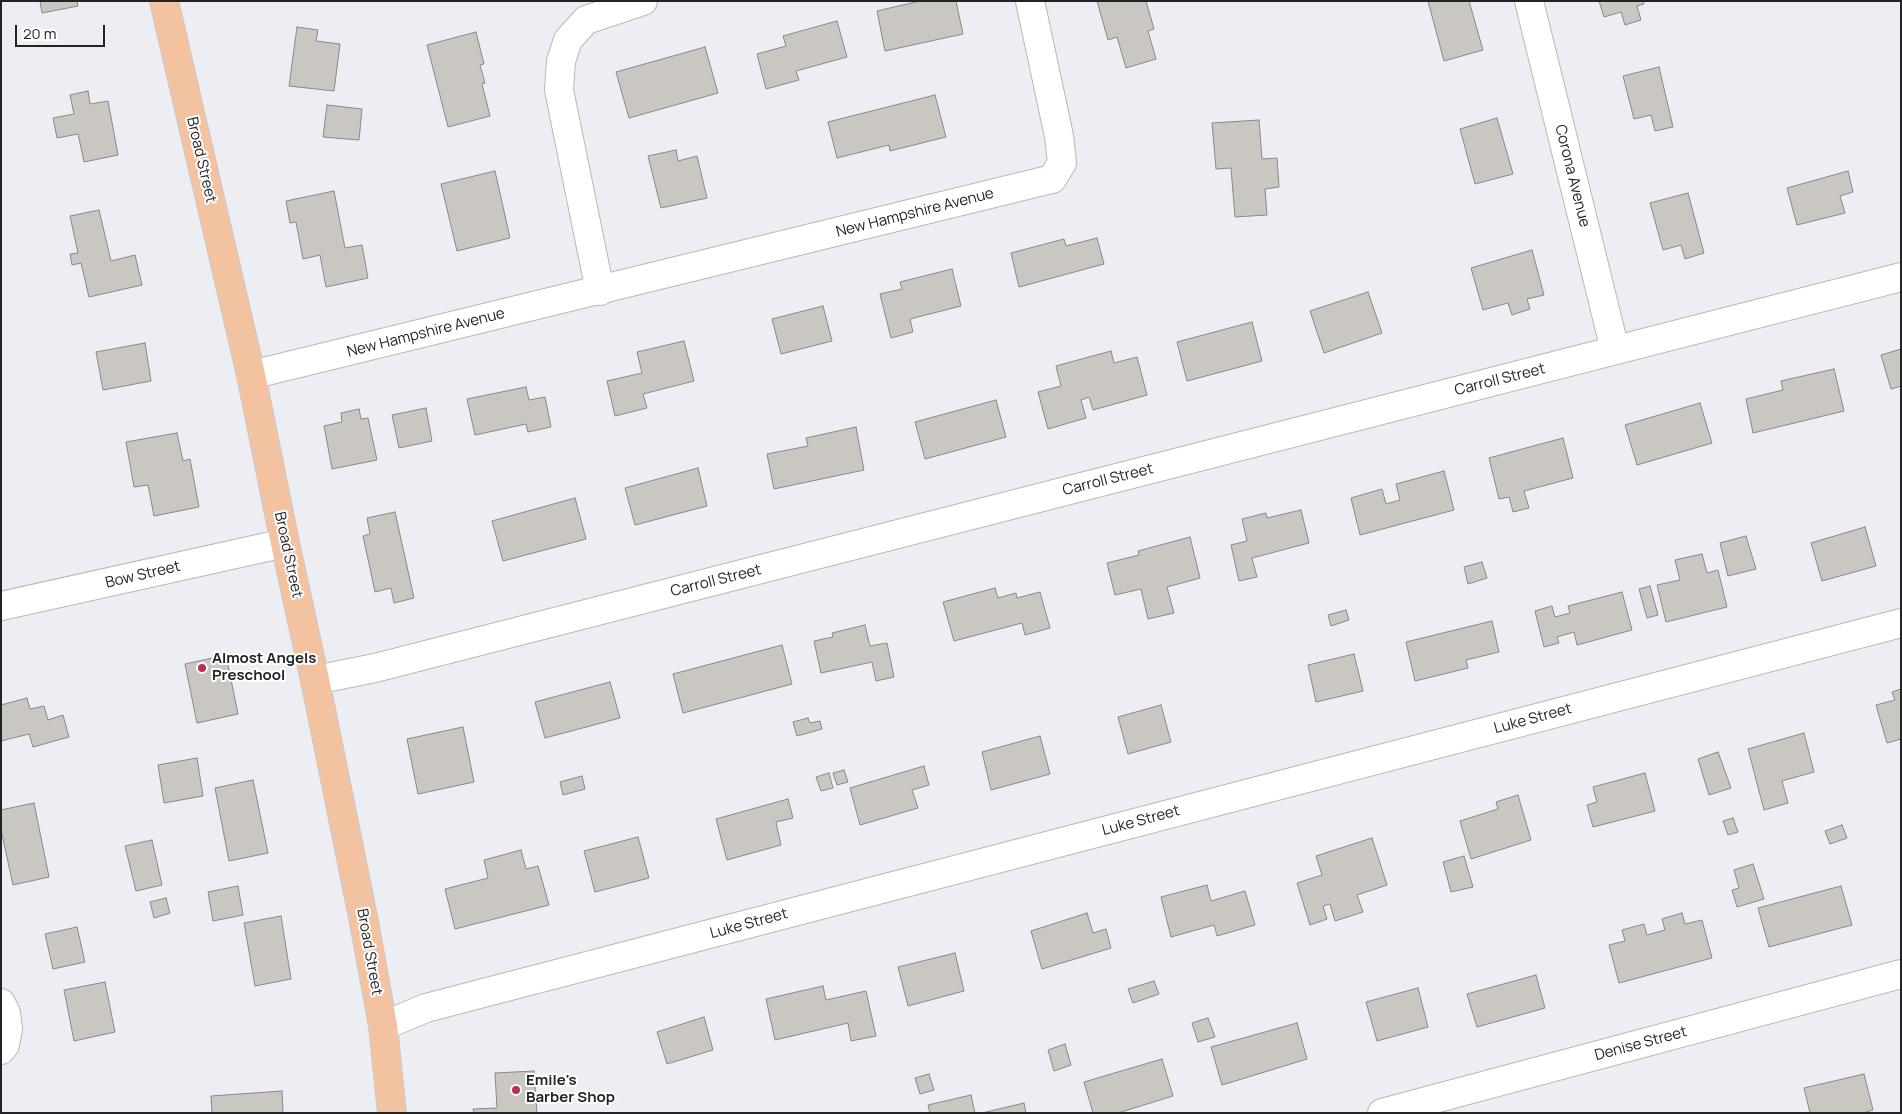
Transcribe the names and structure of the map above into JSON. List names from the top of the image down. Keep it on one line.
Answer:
{"streets":{"main road":["Broad Street"],"street":["Corona Avenue","New Hampshire Avenue","Carroll Street","Bow Street","Luke Street","Denise Street"]},"crossings":[["Broad Street","New Hampshire Avenue"],["Broad Street","Carroll Street"],["Broad Street","Bow Street"],["Broad Street","Luke Street"],["Corona Avenue","Carroll Street"]],"places":["Almost Angels Preschool","Emile's Barber Shop"],"scale_bar":"20 m"}
